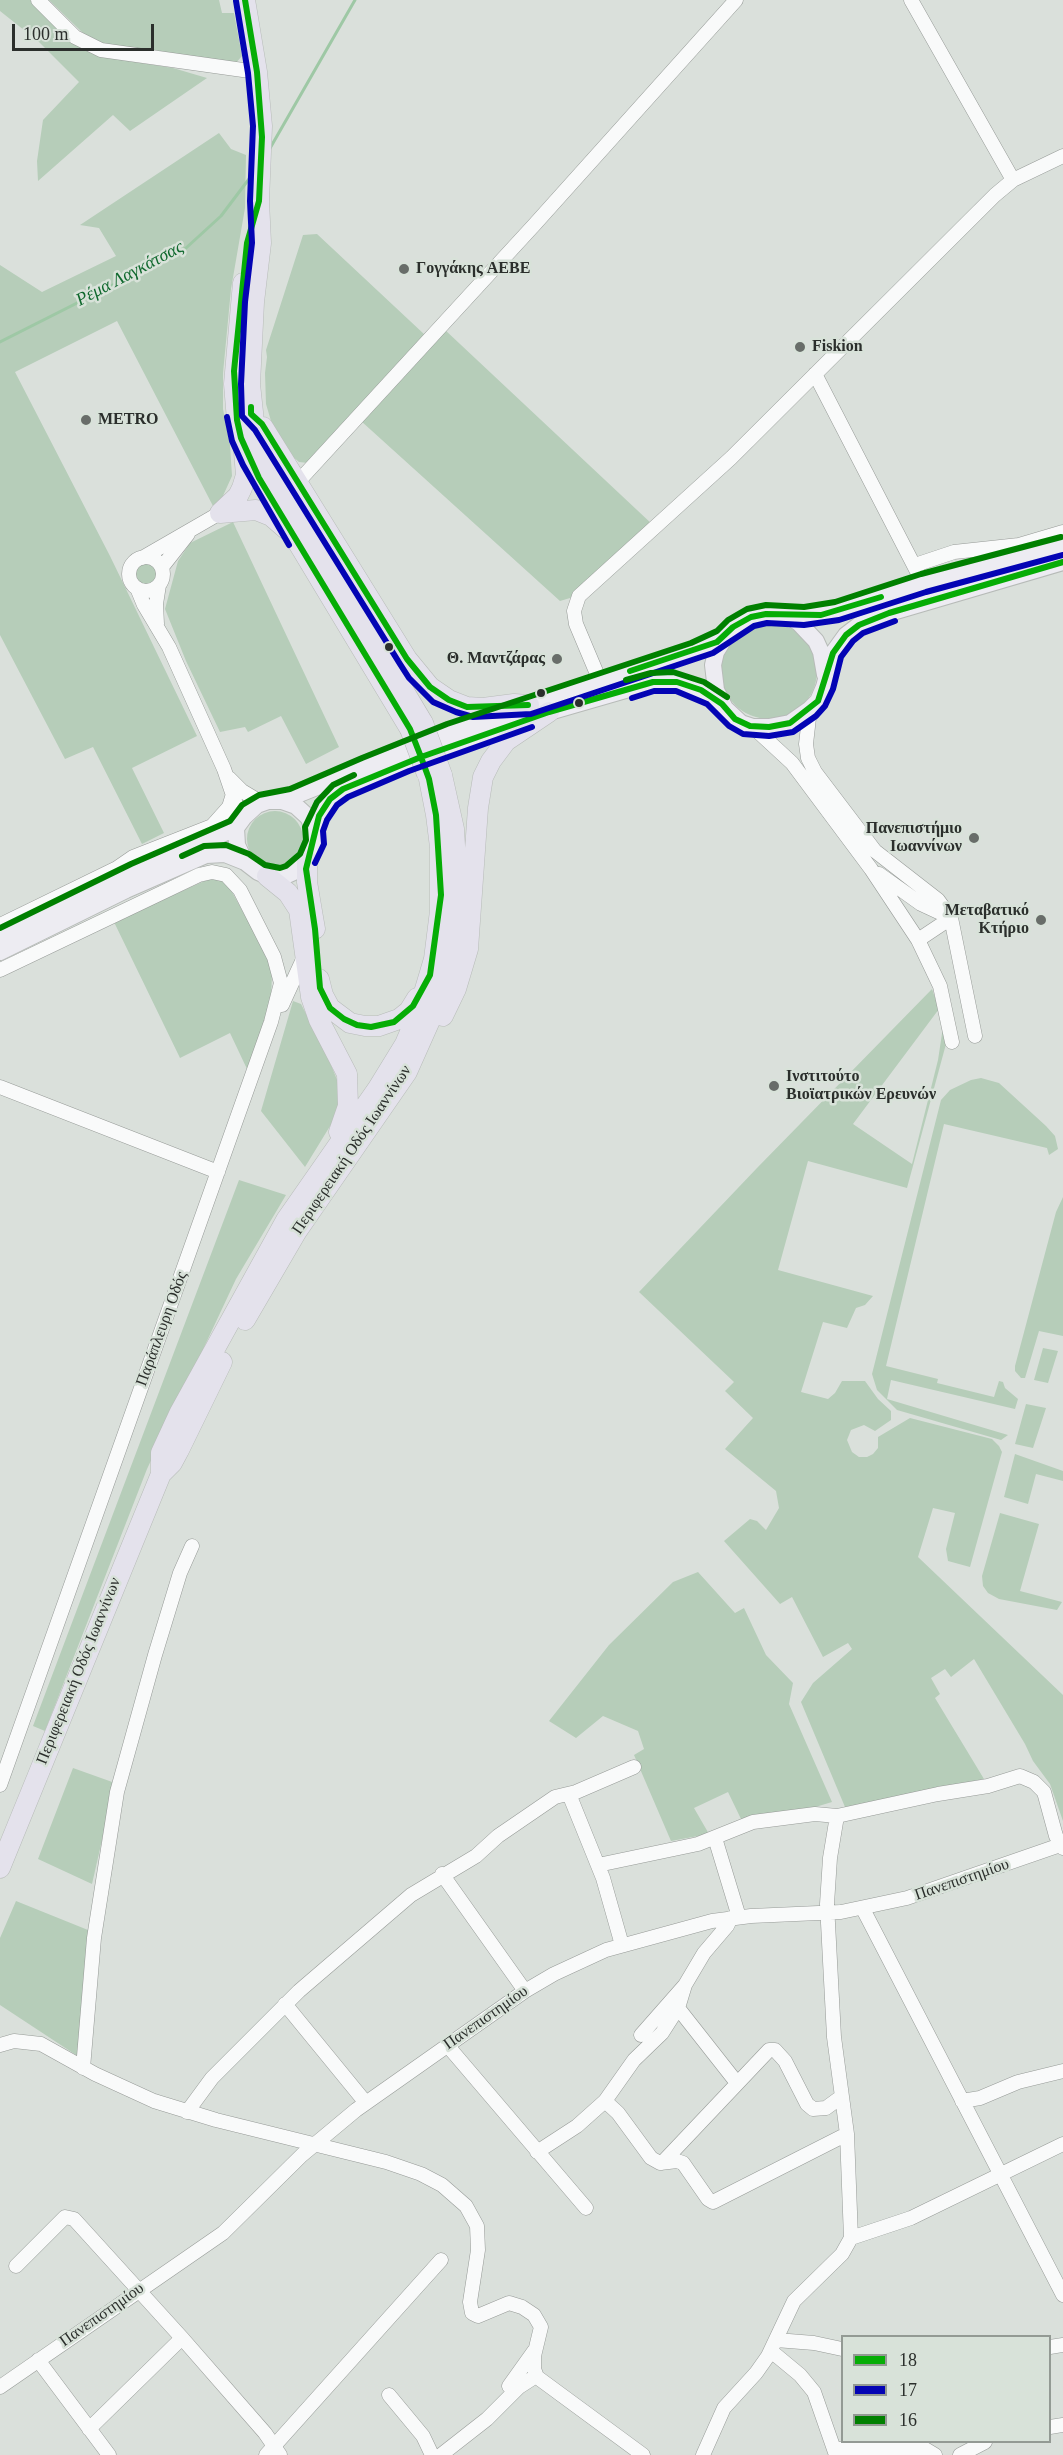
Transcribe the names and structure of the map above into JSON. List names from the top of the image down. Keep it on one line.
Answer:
{"streets":{"highway":["Περιφερειακή Οδός Ιωαννίνων"],"street":["Παράπλευρη Οδός","Πανεπιστημίου"]},"water":["Ρέμα Λαγκάτσας"],"places":["Γογγάκης ΑΕΒΕ","Fiskion","METRO","Θ. Μαντζάρας","Πανεπιστήμιο Ιωαννίνων","Μεταβατικό Κτήριο","Ινστιτούτο Βιοϊατρικών Ερευνών"],"lines":["transit line 18","transit line 17","transit line 16"],"legend":["18","17","16"],"scale_bar":"100 m"}
